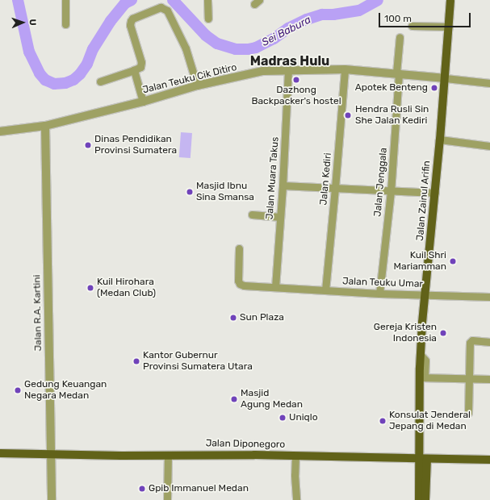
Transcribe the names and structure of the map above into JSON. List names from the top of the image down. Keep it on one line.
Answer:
{"streets":{"main road":["Jalan Zainul Arifin","Jalan Diponegoro"],"street":["Jalan Teuku Cik Ditiro","Jalan Muara Takus","Jalan Kediri","Jalan Jenggala","Jalan Teuku Umar","Jalan R.A. Kartini"]},"crossings":[["Jalan Teuku Cik Ditiro","Jalan Muara Takus"],["Jalan Teuku Cik Ditiro","Jalan Kediri"],["Jalan Teuku Cik Ditiro","Jalan Jenggala"],["Jalan Teuku Cik Ditiro","Jalan Zainul Arifin"],["Jalan Teuku Cik Ditiro","Jalan R.A. Kartini"],["Jalan Muara Takus","Jalan Teuku Umar"],["Jalan Kediri","Jalan Teuku Umar"],["Jalan Jenggala","Jalan Teuku Umar"],["Jalan Zainul Arifin","Jalan Teuku Umar"],["Jalan Zainul Arifin","Jalan Diponegoro"],["Jalan R.A. Kartini","Jalan Diponegoro"]],"districts":["Madras Hulu"],"water":["Sei Babura"],"places":["Dazhong Backpacker's hostel","Apotek Benteng","Hendra Rusli Sin She Jalan Kediri","Dinas Pendidikan Provinsi Sumatera","Masjid Ibnu Sina Smansa","Kuil Shri Mariamman","Kuil Hirohara (Medan Club)","Sun Plaza","Gereja Kristen Indonesia","Kantor Gubernur Provinsi Sumatera Utara","Gedung Keuangan Negara Medan","Masjid Agung Medan","Uniqlo","Konsulat Jenderal Jepang di Medan","Gpib Immanuel Medan"],"scale_bar":"100 m","north":"right"}
